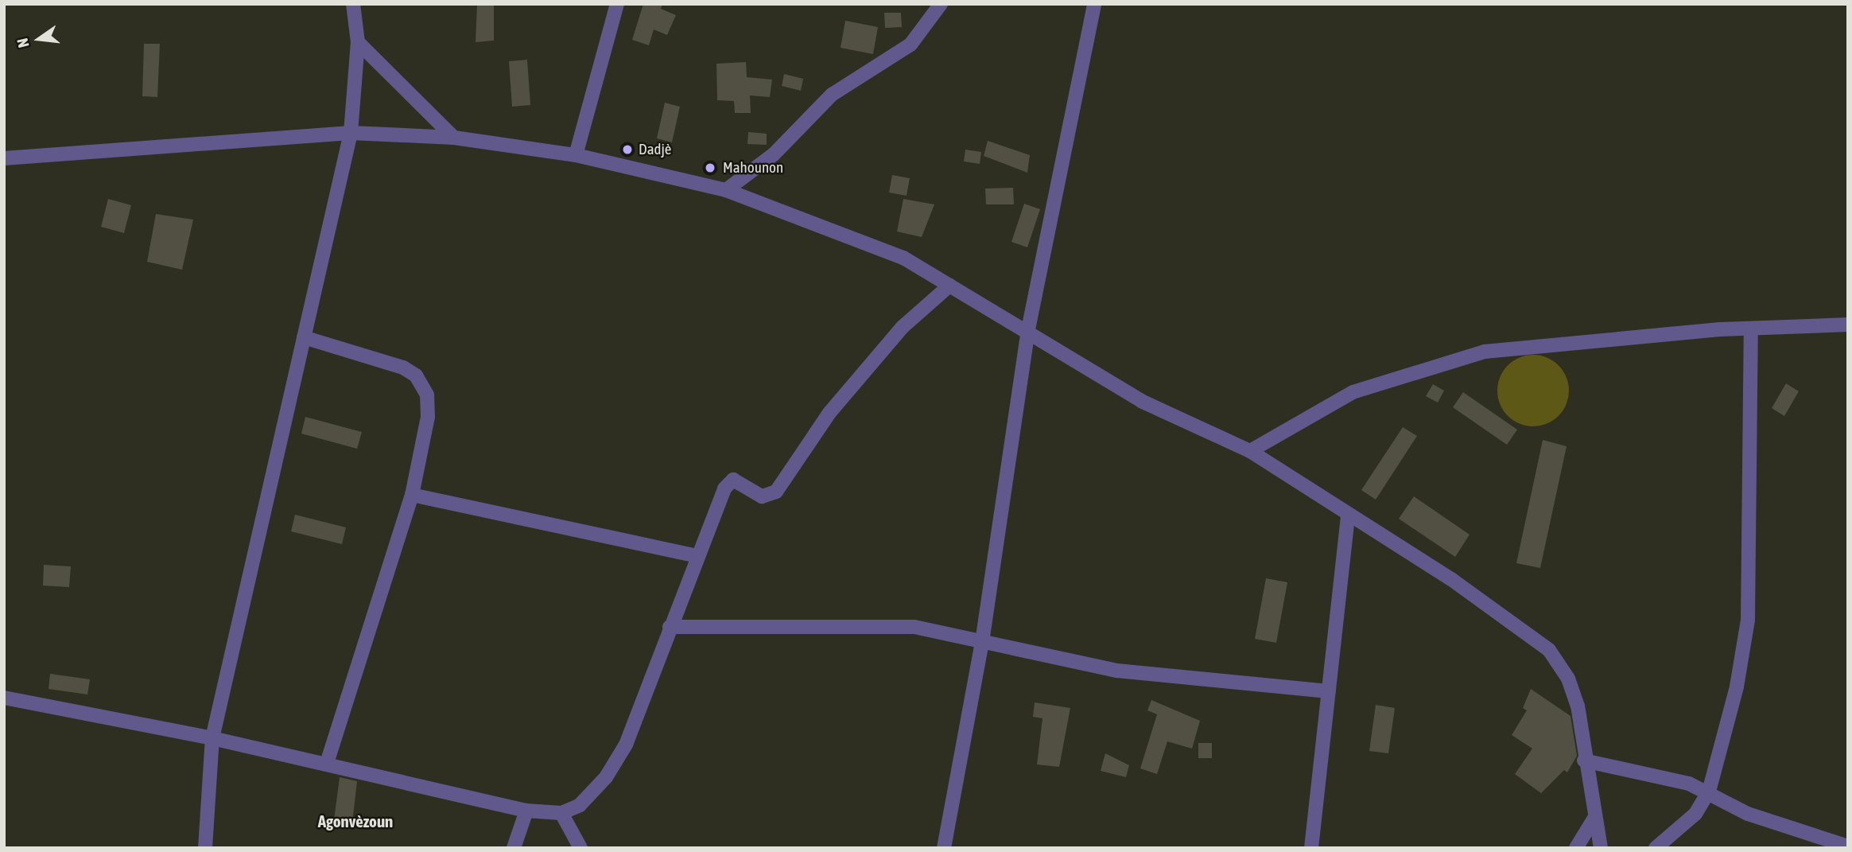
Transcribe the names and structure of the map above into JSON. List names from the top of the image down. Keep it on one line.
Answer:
{"districts":["Agonvèzoun"],"places":["Dadjè","Mahounon"],"north":"left"}
